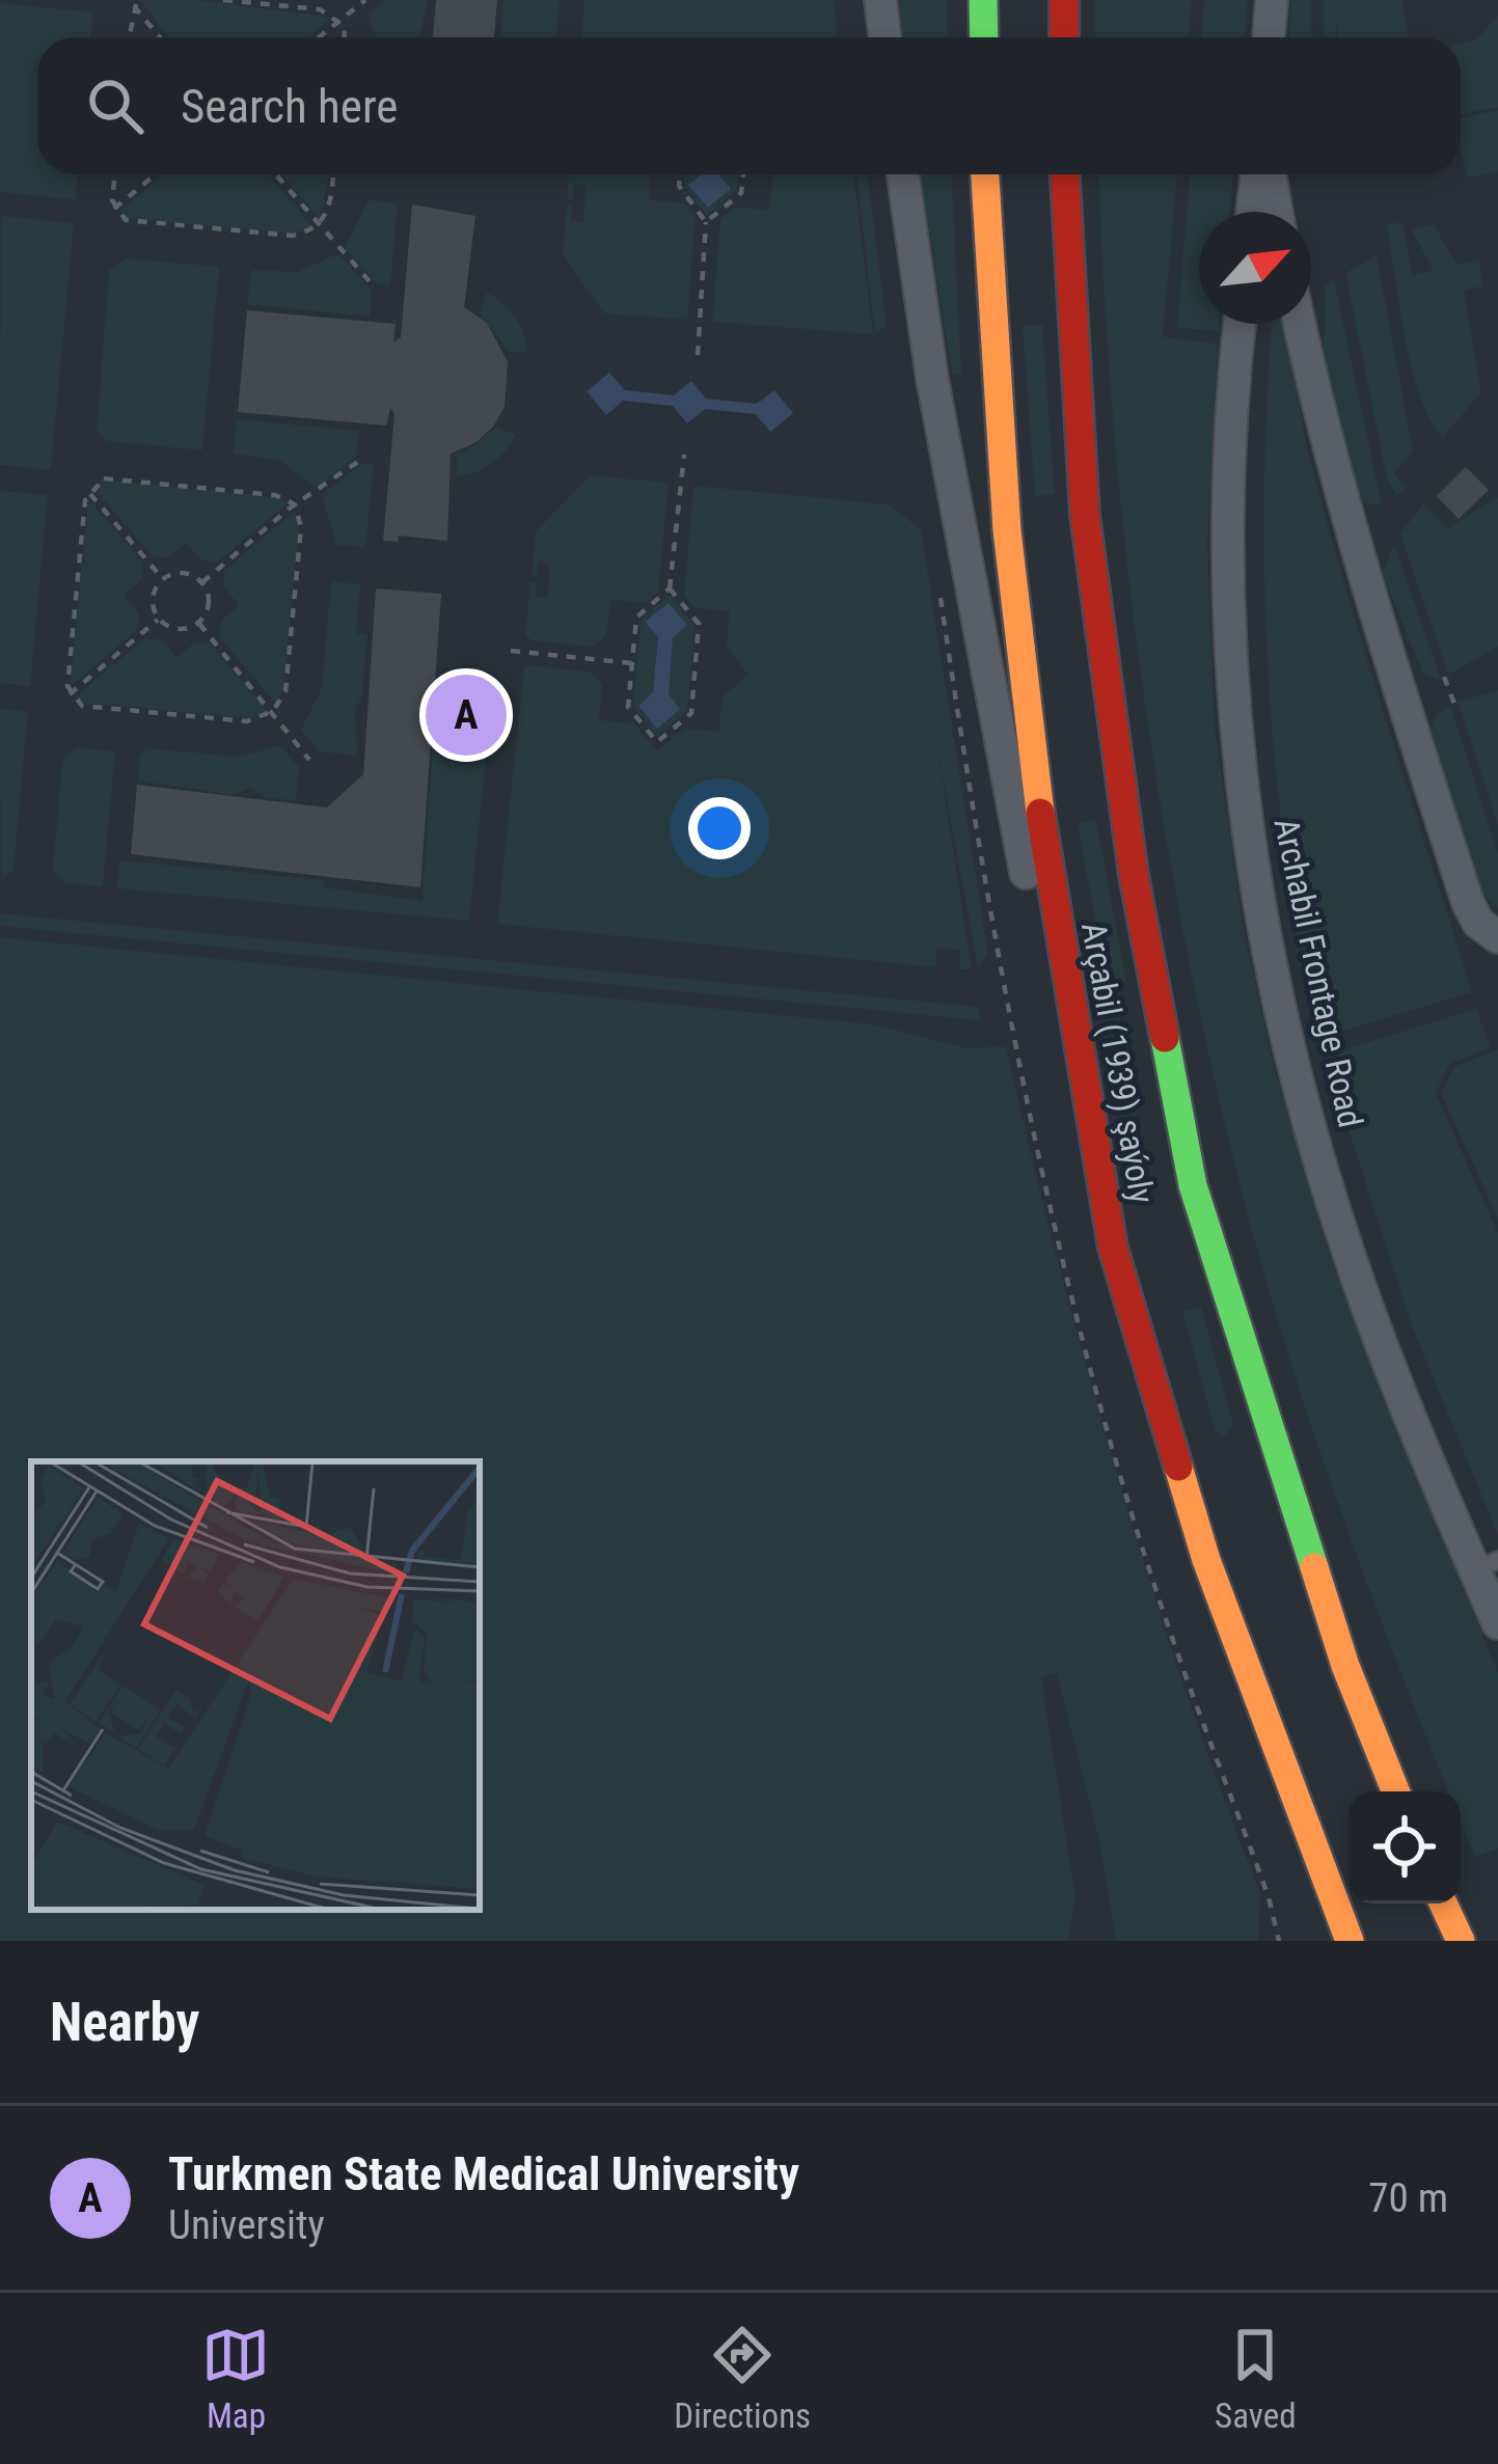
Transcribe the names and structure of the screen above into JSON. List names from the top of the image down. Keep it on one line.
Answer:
{"streets":{"main road":["Arçabil (1939) şaýoly"],"street":["Archabil Frontage Road"]},"north":"top right","page":{"search":"Search here","pins":"A","heading":"Nearby","list":[{"mark":"A","name":"Turkmen State Medical University","note":"University","value":"70 m"}],"nav":["Map","Directions","Saved"]}}
